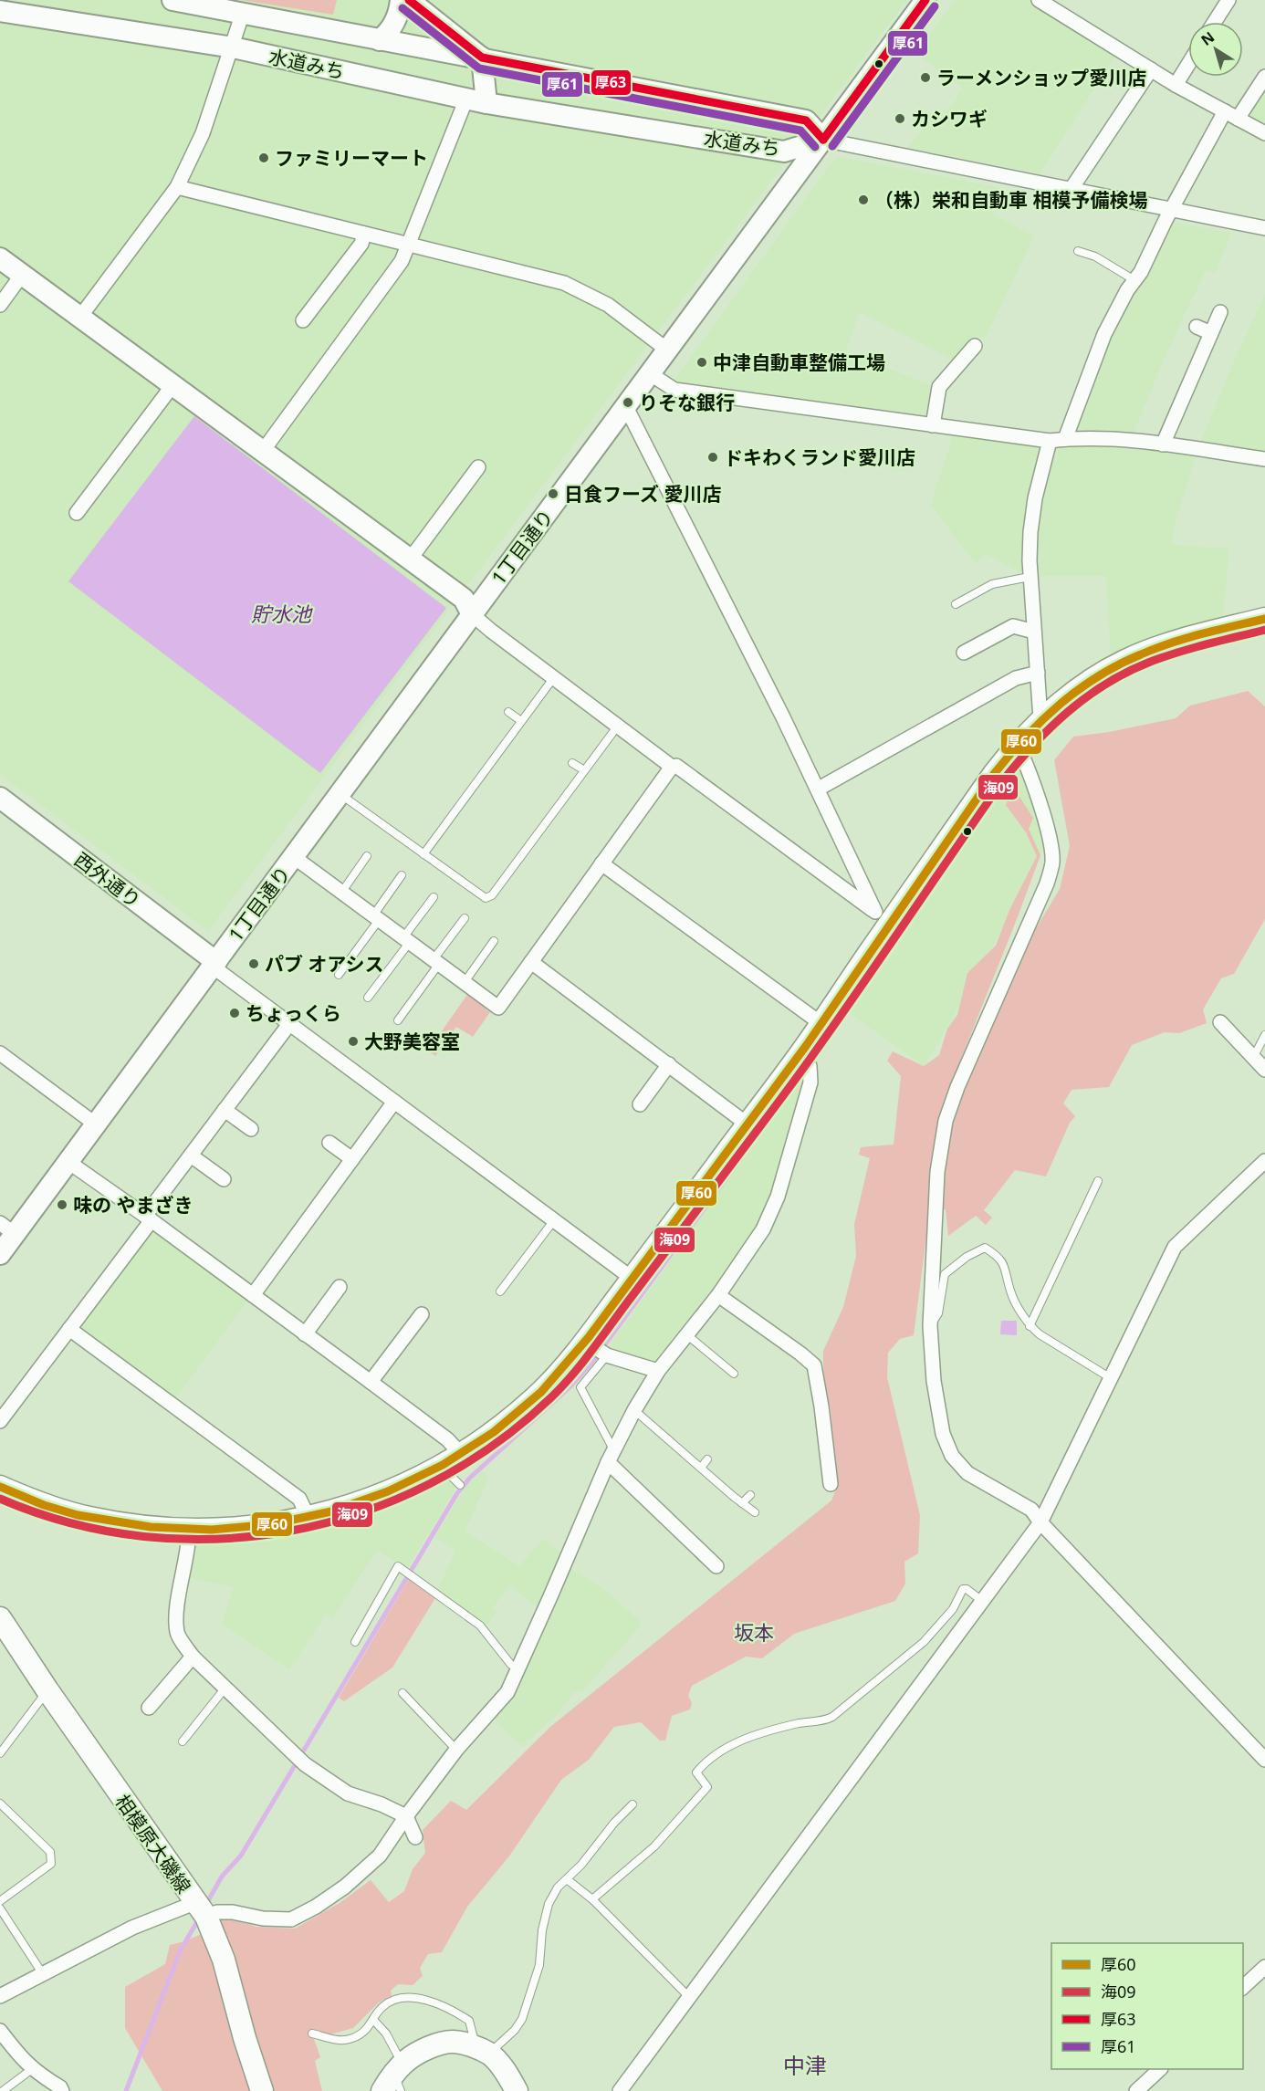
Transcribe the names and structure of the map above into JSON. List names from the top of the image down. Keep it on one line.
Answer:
{"streets":{"main road":["相模原大磯線"],"street":["水道みち","1丁目通り","西外通り"]},"crossings":[["水道みち","1丁目通り"],["1丁目通り","西外通り"]],"districts":["坂本","中津"],"water":["貯水池"],"places":["ラーメンショップ愛川店","カシワギ","ファミリーマート","（株）栄和自動車 相模予備検場","中津自動車整備工場","りそな銀行","ドキわくランド愛川店","日食フーズ 愛川店","パブ オアシス","ちょっくら","大野美容室","味の やまざき"],"lines":["transit line 厚63","transit line 厚61","transit line 厚60","transit line 海09"],"legend":["厚60","海09","厚63","厚61"],"north":"top left"}
